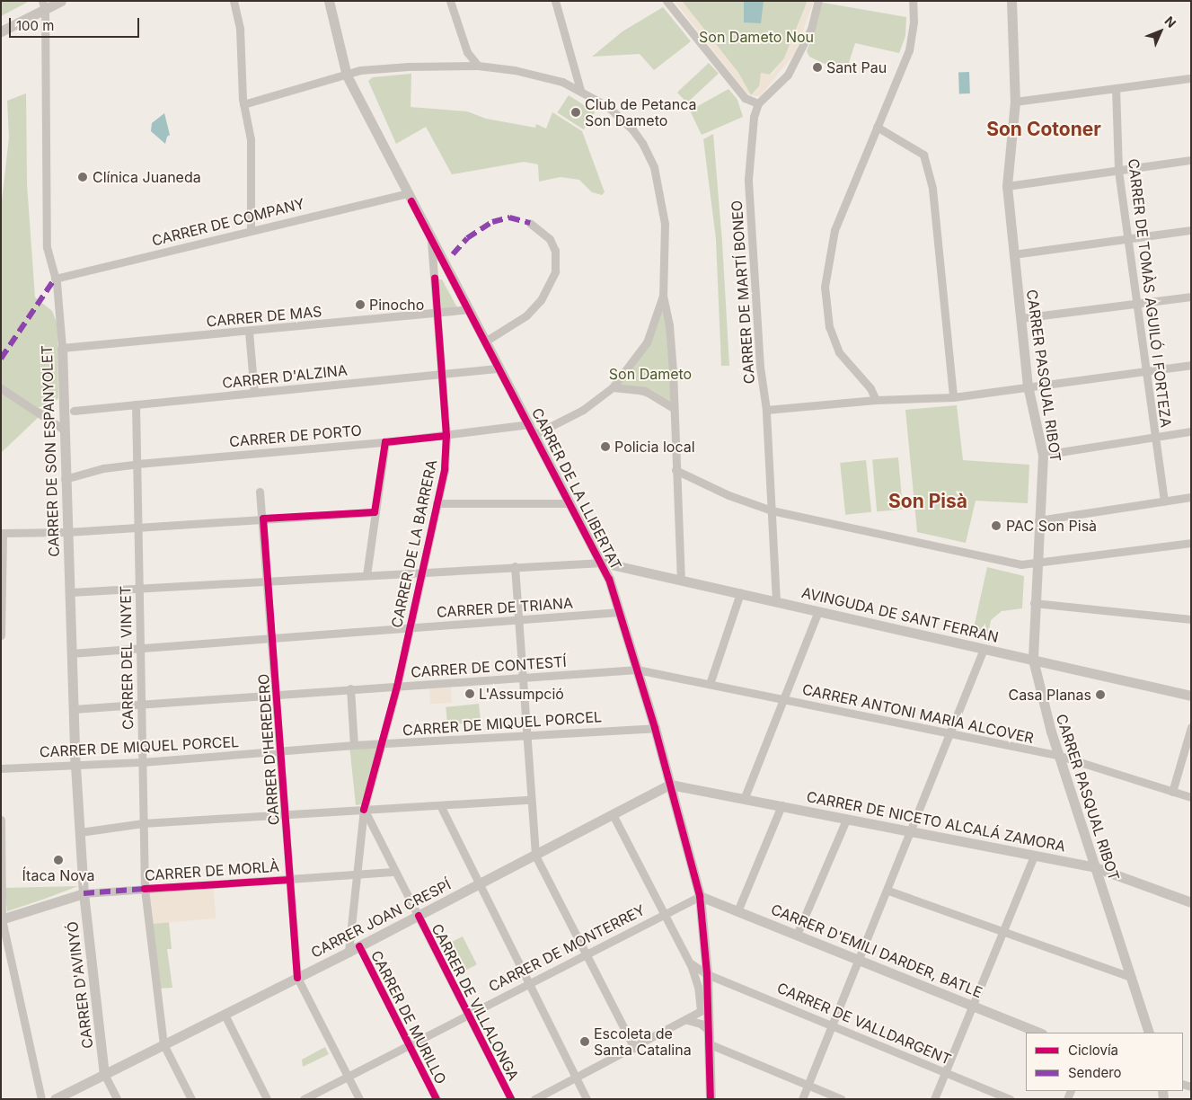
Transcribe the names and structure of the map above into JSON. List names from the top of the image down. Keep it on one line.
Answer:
{"streets":{"street":["CARRER DE COMPANY","CARRER DE MARTÍ BONEO","CARRER DE TOMÀS AGUILÓ I FORTEZA","CARRER DE MAS","CARRER PASQUAL RIBOT","CARRER D'ALZINA","CARRER DE PORTO","CARRER DE SON ESPANYOLET","CARRER DE LA LLIBERTAT","CARRER DE LA BARRERA","CARRER DE TRIANA","AVINGUDA DE SANT FERRAN","CARRER DEL VINYET","CARRER DE CONTESTÍ","CARRER ANTONI MARIA ALCOVER","CARRER DE MIQUEL PORCEL","CARRER D'HEREDERO","CARRER DE NICETO ALCALÁ ZAMORA","CARRER DE MORLÀ","CARRER JOAN CRESPÍ","CARRER DE MONTERREY","CARRER D'EMILI DARDER, BATLE","CARRER D'AVINYÓ","CARRER DE VILLALONGA","CARRER DE MURILLO","CARRER DE VALLDARGENT"]},"crossings":[["CARRER DE COMPANY","CARRER DE SON ESPANYOLET"],["CARRER DE COMPANY","CARRER DE LA LLIBERTAT"],["CARRER DE MARTÍ BONEO","AVINGUDA DE SANT FERRAN"],["CARRER DE MAS","CARRER DE SON ESPANYOLET"],["CARRER DE MAS","CARRER DE LA LLIBERTAT"],["CARRER DE MAS","CARRER DE LA BARRERA"],["CARRER PASQUAL RIBOT","AVINGUDA DE SANT FERRAN"],["CARRER PASQUAL RIBOT","CARRER ANTONI MARIA ALCOVER"],["CARRER PASQUAL RIBOT","CARRER DE NICETO ALCALÁ ZAMORA"],["CARRER D'ALZINA","CARRER DE LA LLIBERTAT"],["CARRER D'ALZINA","CARRER DE LA BARRERA"],["CARRER D'ALZINA","CARRER DEL VINYET"],["CARRER DE PORTO","CARRER DE SON ESPANYOLET"],["CARRER DE PORTO","CARRER DE LA LLIBERTAT"],["CARRER DE PORTO","CARRER DE LA BARRERA"],["CARRER DE PORTO","CARRER DEL VINYET"],["CARRER DE SON ESPANYOLET","CARRER DE TRIANA"],["CARRER DE SON ESPANYOLET","CARRER DE CONTESTÍ"],["CARRER DE SON ESPANYOLET","CARRER DE MIQUEL PORCEL"],["CARRER DE SON ESPANYOLET","CARRER DE MORLÀ"],["CARRER DE SON ESPANYOLET","CARRER D'AVINYÓ"],["CARRER DE LA LLIBERTAT","CARRER DE LA BARRERA"],["CARRER DE LA LLIBERTAT","CARRER DE TRIANA"],["CARRER DE LA LLIBERTAT","AVINGUDA DE SANT FERRAN"],["CARRER DE LA LLIBERTAT","CARRER DE CONTESTÍ"],["CARRER DE LA LLIBERTAT","CARRER ANTONI MARIA ALCOVER"],["CARRER DE LA LLIBERTAT","CARRER DE MIQUEL PORCEL"],["CARRER DE LA LLIBERTAT","CARRER DE NICETO ALCALÁ ZAMORA"],["CARRER DE LA LLIBERTAT","CARRER JOAN CRESPÍ"],["CARRER DE LA LLIBERTAT","CARRER DE MONTERREY"],["CARRER DE LA LLIBERTAT","CARRER D'EMILI DARDER, BATLE"],["CARRER DE LA LLIBERTAT","CARRER DE VALLDARGENT"],["CARRER DE LA BARRERA","CARRER DE TRIANA"],["CARRER DE LA BARRERA","CARRER DE CONTESTÍ"],["CARRER DE LA BARRERA","CARRER DE MIQUEL PORCEL"],["CARRER DE LA BARRERA","CARRER DE MORLÀ"],["CARRER DE LA BARRERA","CARRER JOAN CRESPÍ"],["CARRER DE LA BARRERA","CARRER DE VILLALONGA"],["CARRER DE TRIANA","CARRER DEL VINYET"],["CARRER DE TRIANA","CARRER D'HEREDERO"],["CARRER DEL VINYET","CARRER DE CONTESTÍ"],["CARRER DEL VINYET","CARRER DE MIQUEL PORCEL"],["CARRER DEL VINYET","CARRER DE MORLÀ"],["CARRER DEL VINYET","CARRER JOAN CRESPÍ"],["CARRER DE CONTESTÍ","CARRER ANTONI MARIA ALCOVER"],["CARRER DE CONTESTÍ","CARRER D'HEREDERO"],["CARRER DE MIQUEL PORCEL","CARRER D'HEREDERO"],["CARRER D'HEREDERO","CARRER DE MORLÀ"],["CARRER D'HEREDERO","CARRER JOAN CRESPÍ"],["CARRER DE NICETO ALCALÁ ZAMORA","CARRER JOAN CRESPÍ"],["CARRER DE MORLÀ","CARRER D'AVINYÓ"],["CARRER DE MORLÀ","CARRER DE VILLALONGA"],["CARRER JOAN CRESPÍ","CARRER D'AVINYÓ"],["CARRER JOAN CRESPÍ","CARRER DE VILLALONGA"],["CARRER JOAN CRESPÍ","CARRER DE MURILLO"],["CARRER DE MONTERREY","CARRER D'EMILI DARDER, BATLE"],["CARRER DE MONTERREY","CARRER DE VILLALONGA"],["CARRER DE MONTERREY","CARRER DE MURILLO"]],"districts":["Son Cotoner","Son Pisà"],"parks":["Son Dameto Nou","Son Dameto"],"places":["Sant Pau","Club de Petanca Son Dameto","Clínica Juaneda","Pinocho","Policia local","PAC Son Pisà","L'Assumpció","Casa Planas","Ítaca Nova","Escoleta de Santa Catalina"],"legend":["Ciclovía","Sendero"],"scale_bar":"100 m","north":"top right"}
